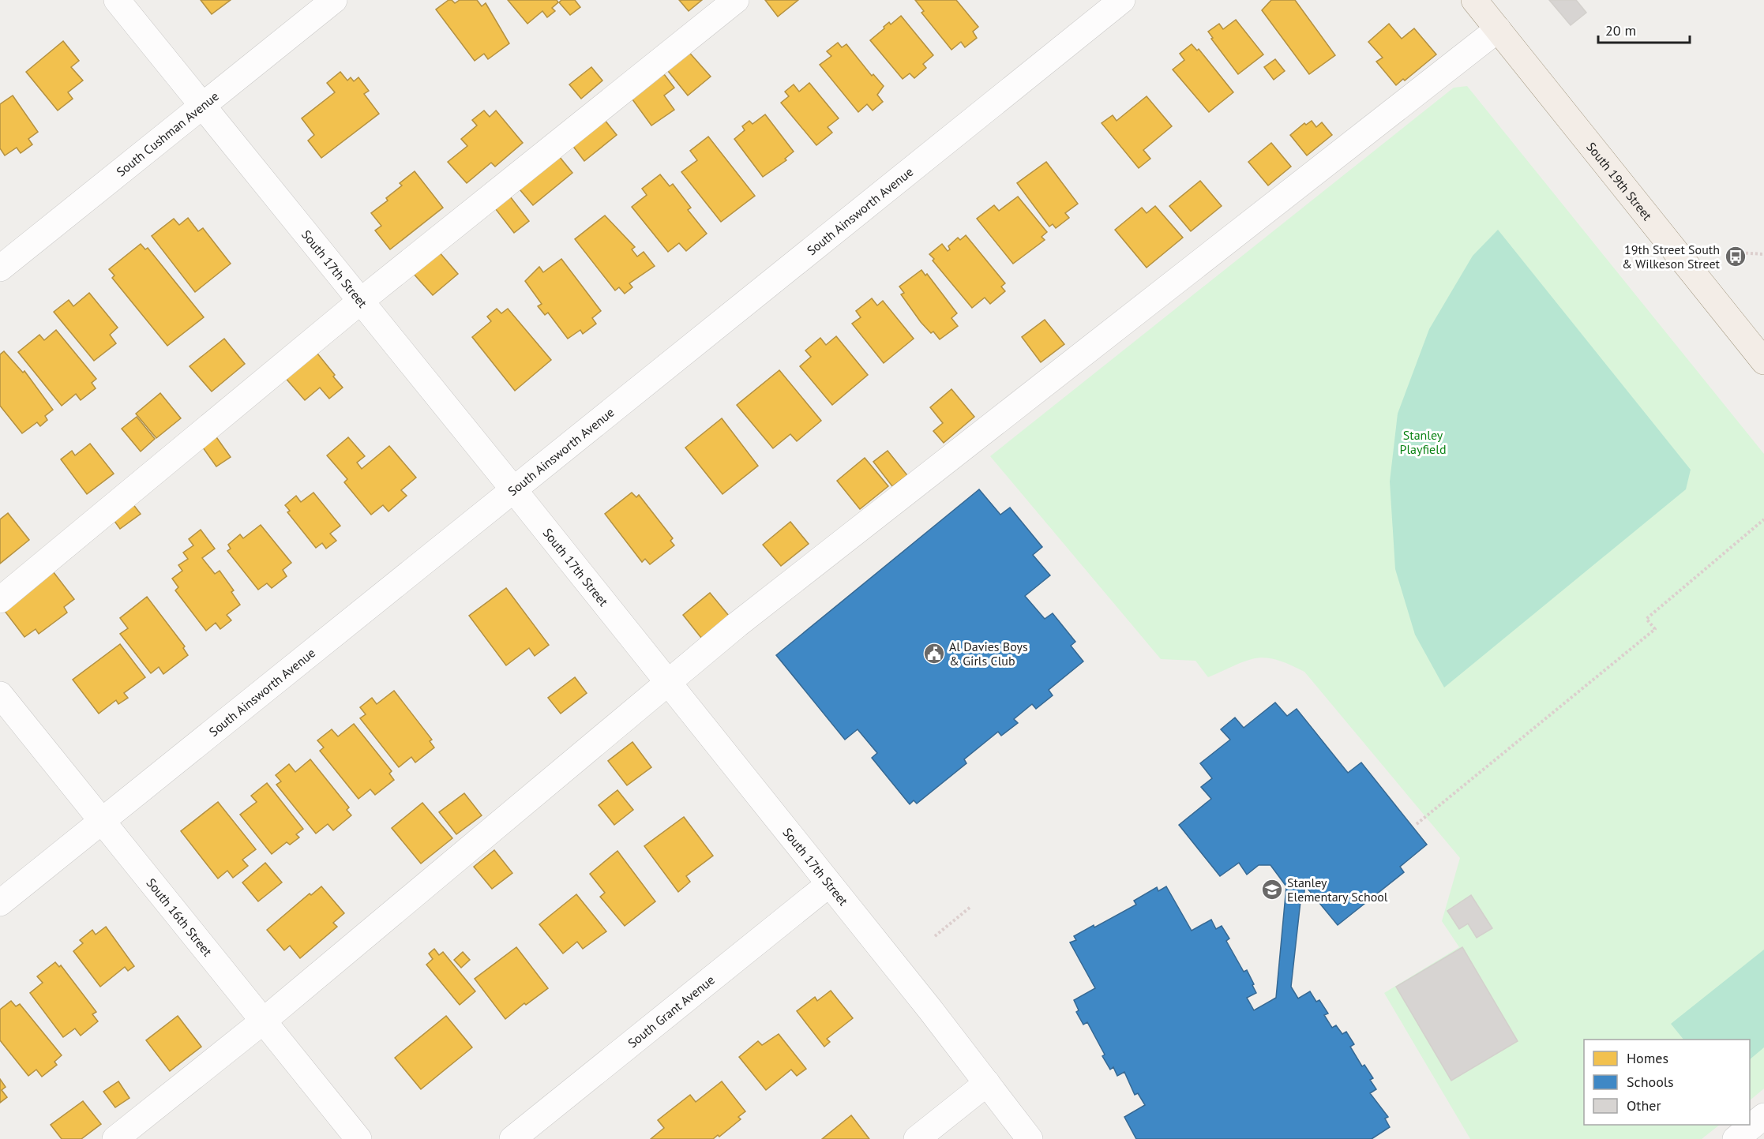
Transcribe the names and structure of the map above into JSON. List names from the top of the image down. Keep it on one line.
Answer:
{"streets":{"main road":["South 19th Street"],"street":["South Cushman Avenue","South Ainsworth Avenue","South 17th Street","South 16th Street","South Grant Avenue"]},"crossings":[["South Cushman Avenue","South 17th Street"],["South Ainsworth Avenue","South 17th Street"],["South Ainsworth Avenue","South 16th Street"],["South 17th Street","South Grant Avenue"]],"parks":["Stanley Playfield"],"places":{"bus stop":["19th Street South & Wilkeson Street"],"public building":["Al Davies Boys & Girls Club"],"school or university":["Stanley Elementary School"]},"legend":["Homes","Schools","Other"],"scale_bar":"20 m"}
